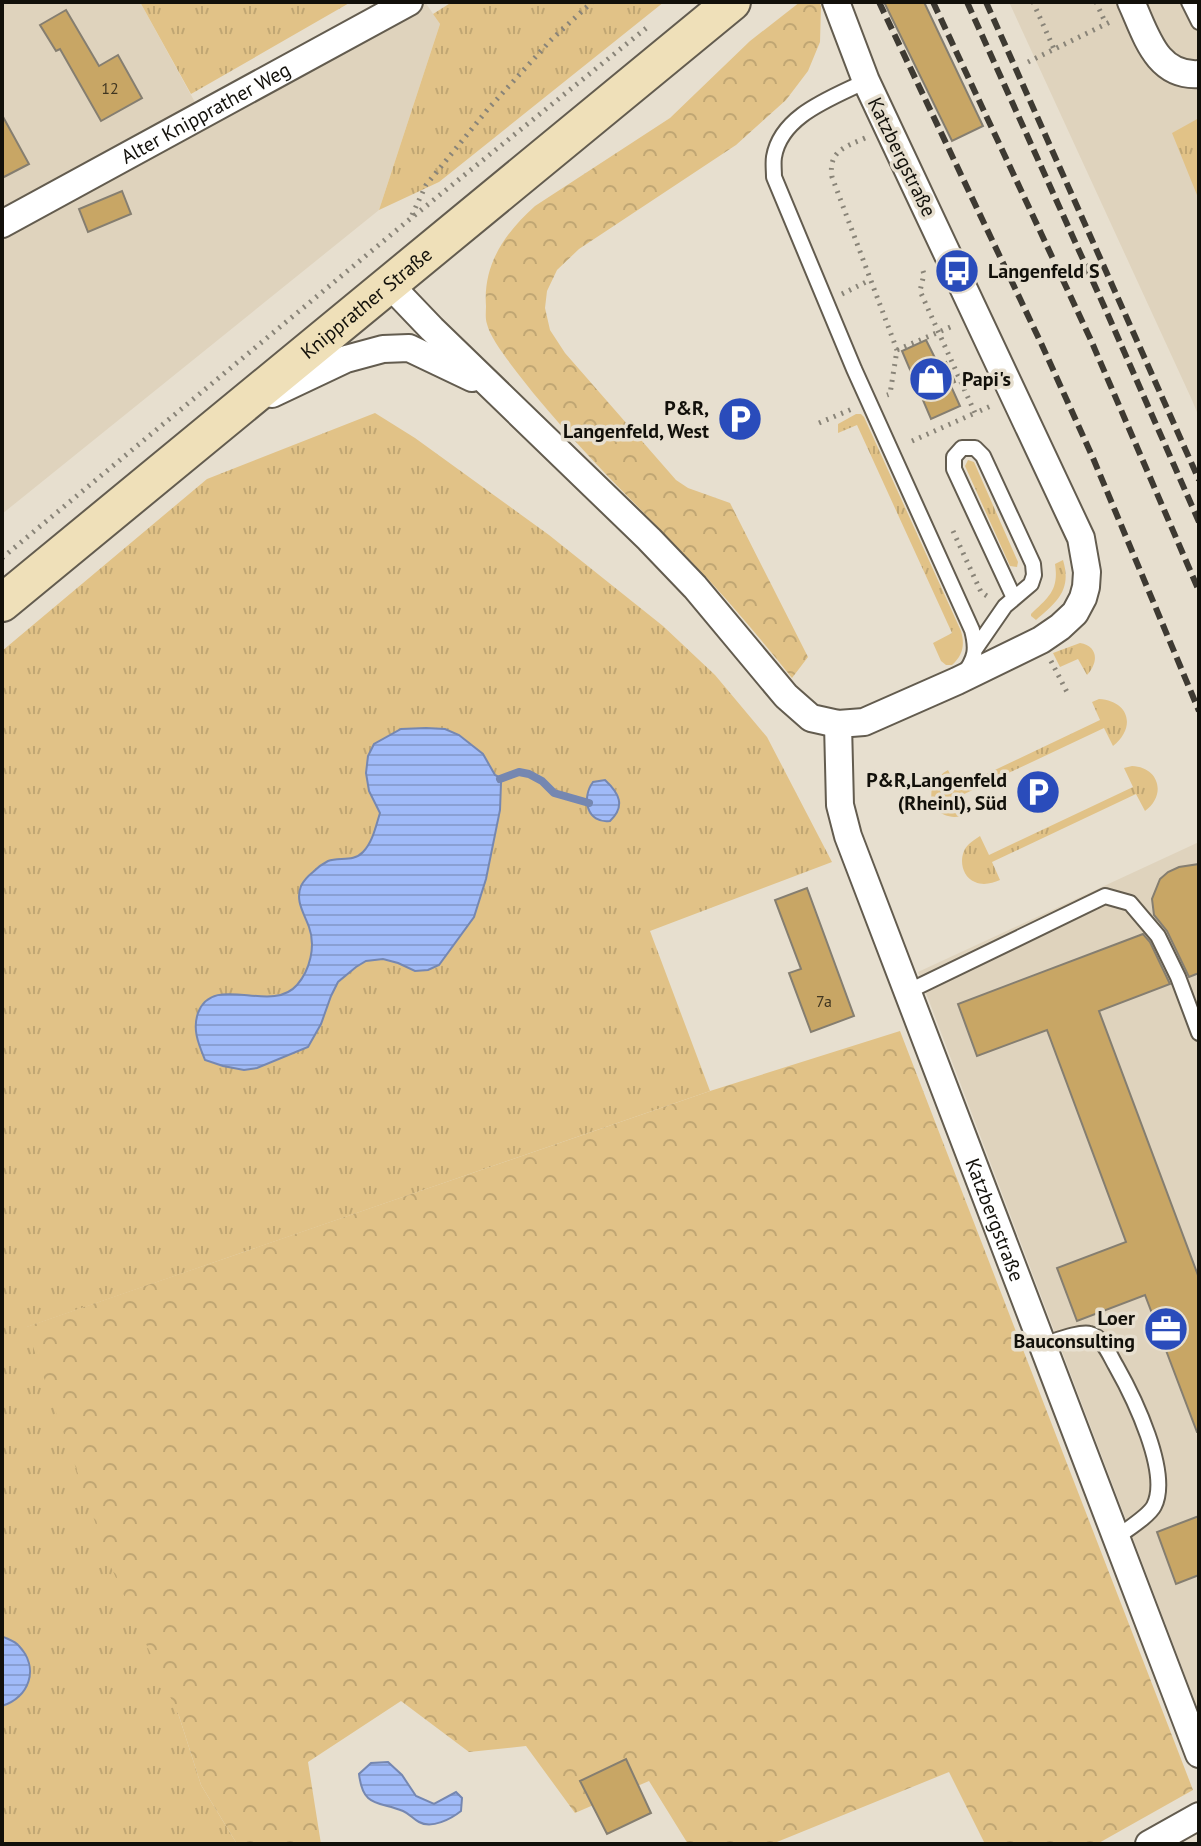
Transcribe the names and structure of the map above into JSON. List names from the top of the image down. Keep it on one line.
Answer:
{"streets":{"main road":["Knipprather Straße"],"street":["Alter Knipprather Weg","Katzbergstraße"]},"places":{"bus stop":["Langenfeld S"],"shop":["Papi's"],"parking":["P&R, Langenfeld, West","P&R,Langenfeld (Rheinl), Süd"],"office":["Loer Bauconsulting"]},"house_numbers":["12","7a"]}
